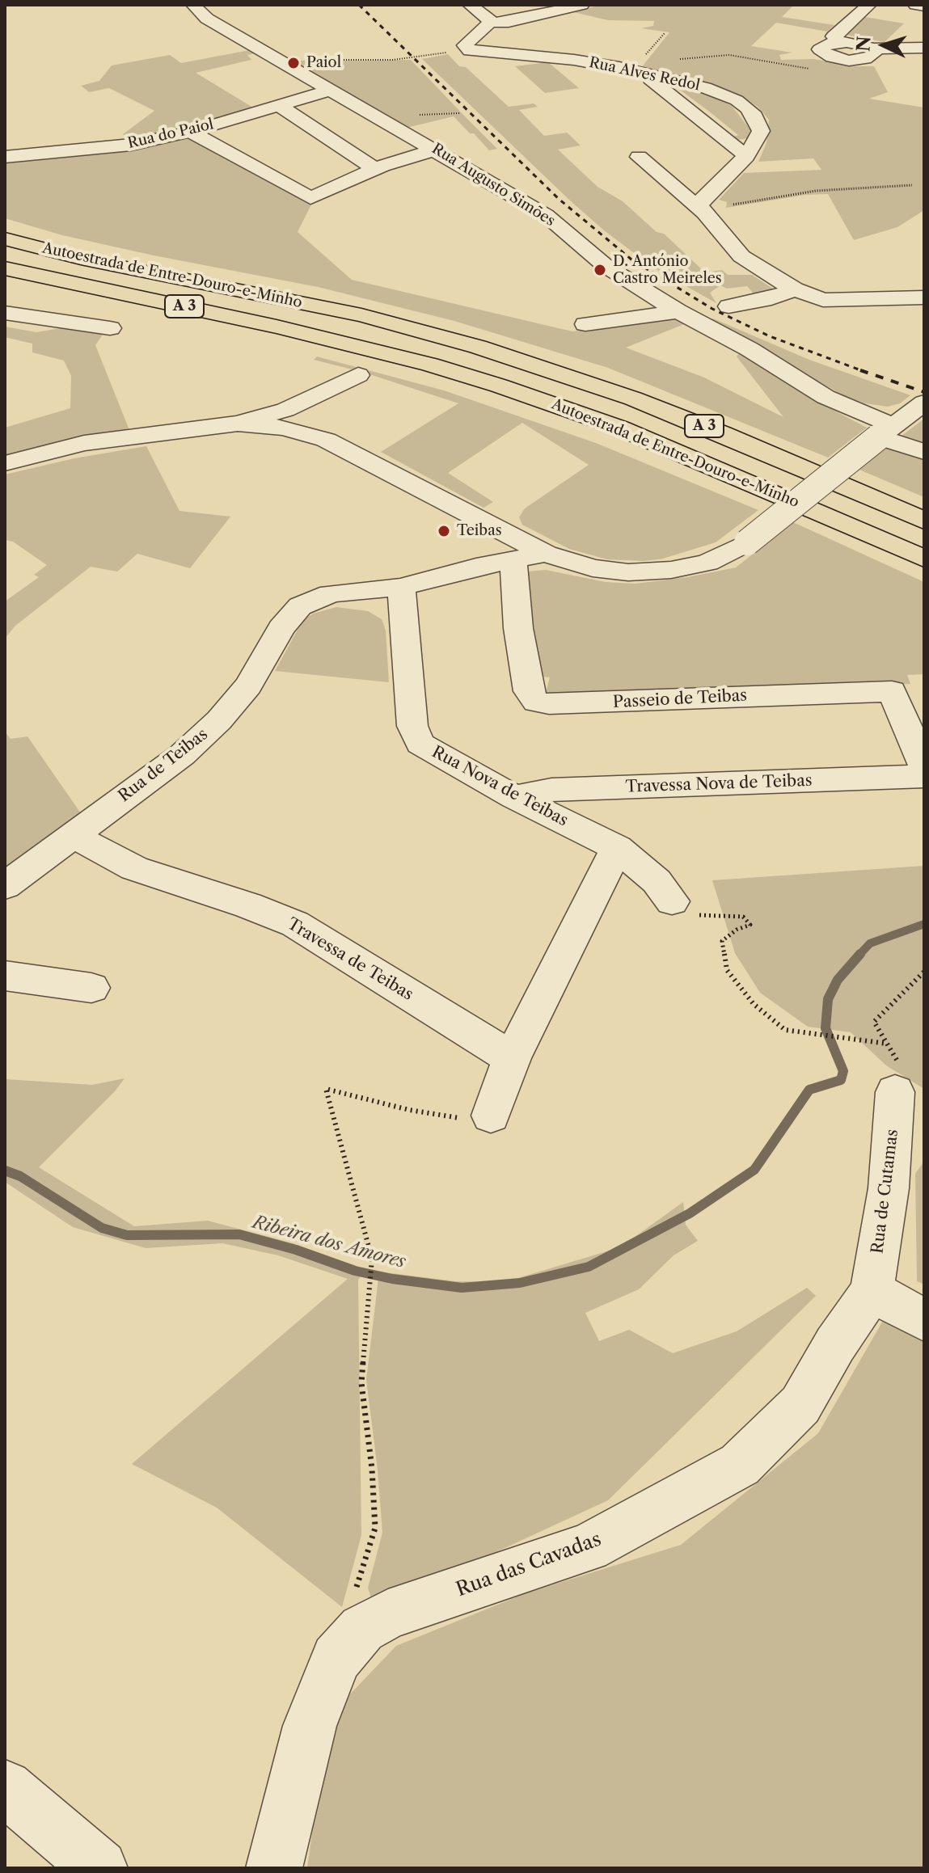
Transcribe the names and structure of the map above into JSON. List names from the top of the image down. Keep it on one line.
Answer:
{"streets":{"highway":["Autoestrada de Entre-Douro-e-Minho","A 3"],"street":["Rua Alves Redol","Rua do Paiol","Rua Augusto Simões","Passeio de Teibas","Rua de Teibas","Travessa Nova de Teibas","Rua Nova de Teibas","Travessa de Teibas","Rua de Cutamas","Rua das Cavadas"]},"crossings":[["Rua do Paiol","Rua Augusto Simões"],["Passeio de Teibas","Rua de Teibas"],["Rua de Teibas","Rua Nova de Teibas"],["Rua de Teibas","Travessa de Teibas"],["Travessa Nova de Teibas","Rua Nova de Teibas"],["Rua de Cutamas","Rua das Cavadas"]],"water":["Ribeira dos Amores"],"places":["Paiol","D. António Castro Meireles","Teibas"],"north":"left"}
